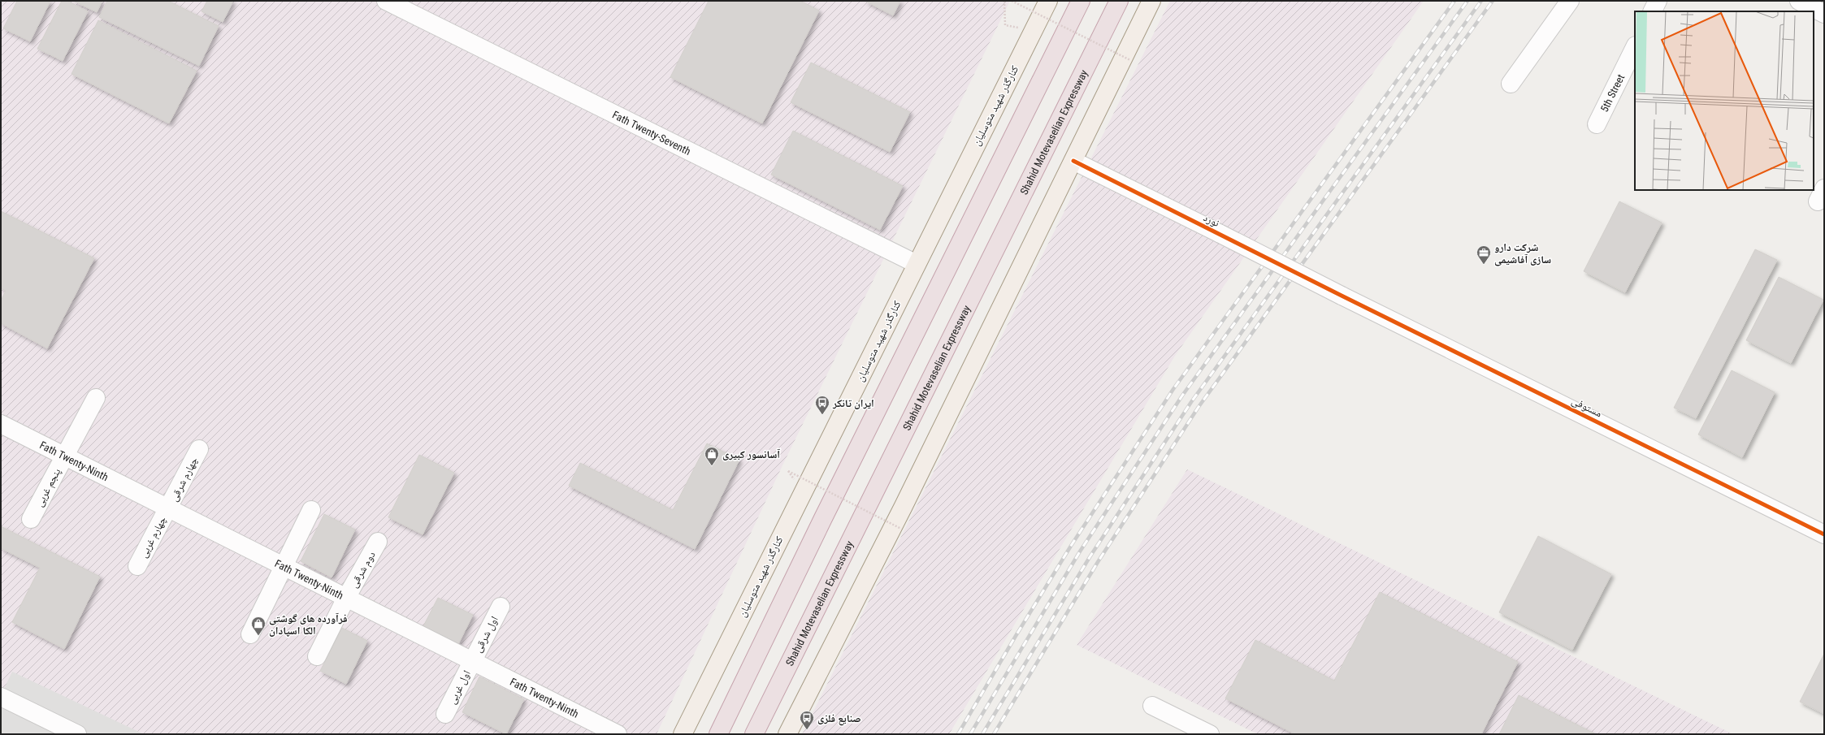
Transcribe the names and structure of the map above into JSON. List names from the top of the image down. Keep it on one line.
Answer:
{"streets":{"highway":["Shahid Motevaselian Expressway"],"main road":["کنارگذر شهید متوسلیان"],"street":["5th Street","Fath Twenty-Seventh","نورد","مستوفی","Fath Twenty-Ninth","چهارم شرقی","پنجم غربی","چهارم غربی","دوم شرقی","اول شرقی","اول غربی"]},"crossings":[["کنارگذر شهید متوسلیان","Fath Twenty-Seventh"],["نورد","مستوفی"],["Fath Twenty-Ninth","چهارم شرقی"],["Fath Twenty-Ninth","پنجم غربی"],["Fath Twenty-Ninth","چهارم غربی"],["Fath Twenty-Ninth","دوم شرقی"],["Fath Twenty-Ninth","اول شرقی"],["Fath Twenty-Ninth","اول غربی"],["چهارم شرقی","چهارم غربی"],["اول شرقی","اول غربی"]],"places":{"office":["شرکت دارو سازی آفاشیمی"],"bus stop":["ایران تانکر","صنایع فلزی"],"shop":["آسانسور کبیری","فرآورده های گوشتی الکا اسپادان"]}}
